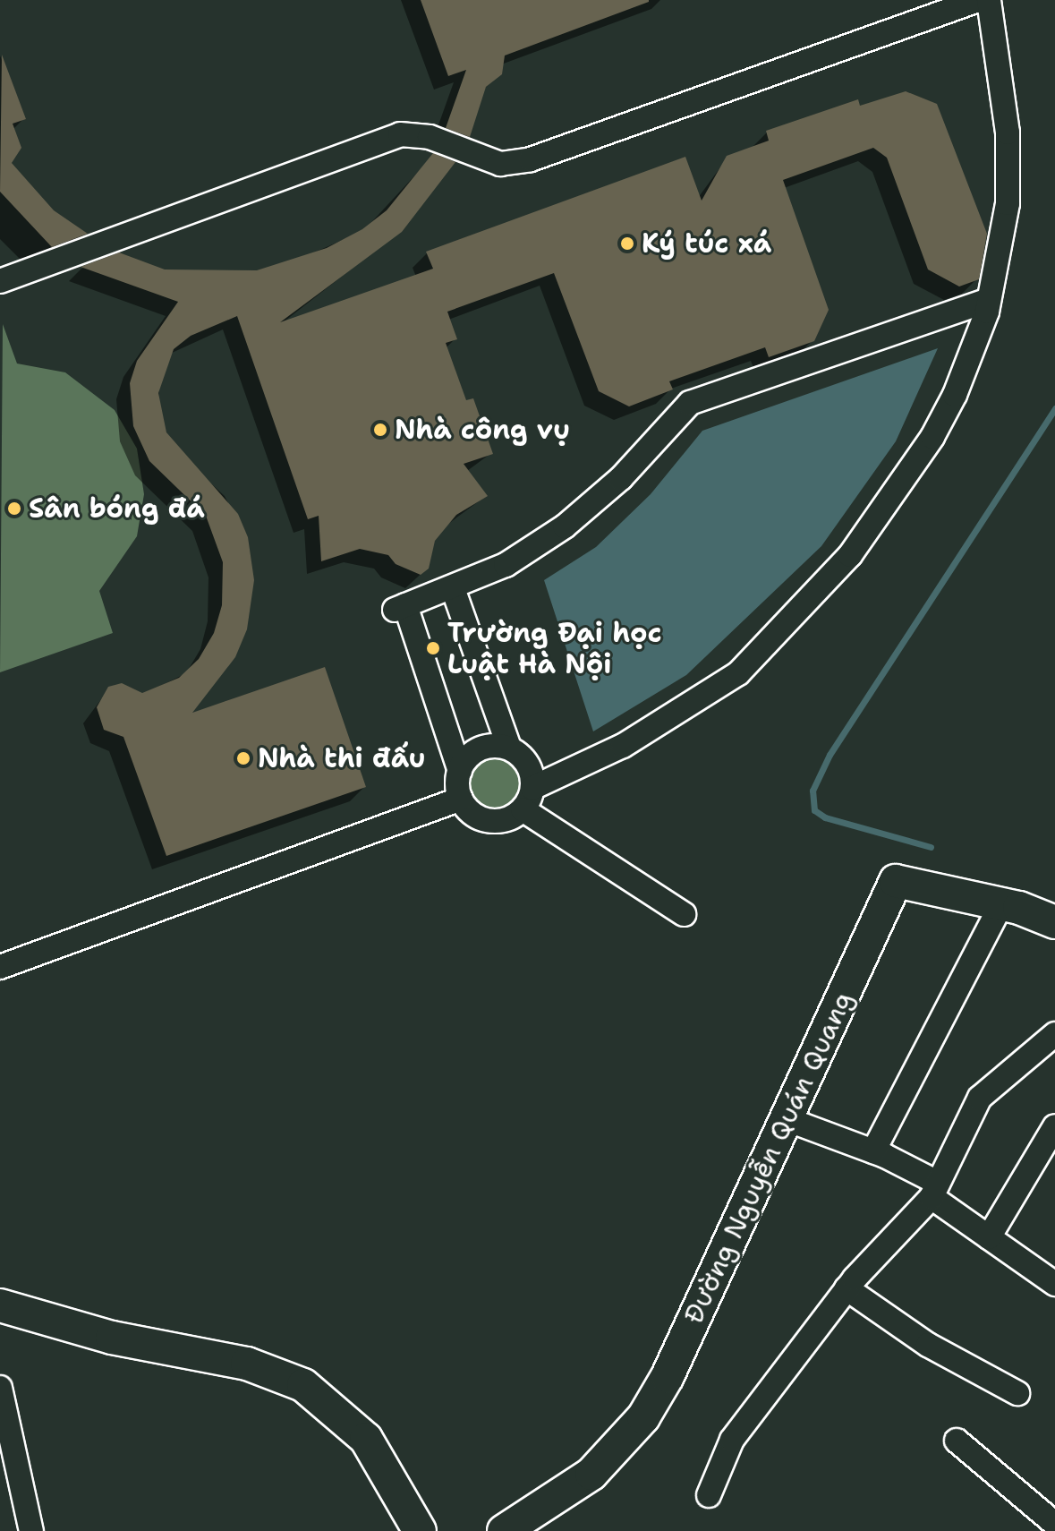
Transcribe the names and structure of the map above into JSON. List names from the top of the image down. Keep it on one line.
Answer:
{"streets":{"street":["Đường Nguyễn Quán Quang"]},"places":["Ký túc xá","Nhà công vụ","Sân bóng đá","Trường Đại học Luật Hà Nội","Nhà thi đấu"]}
